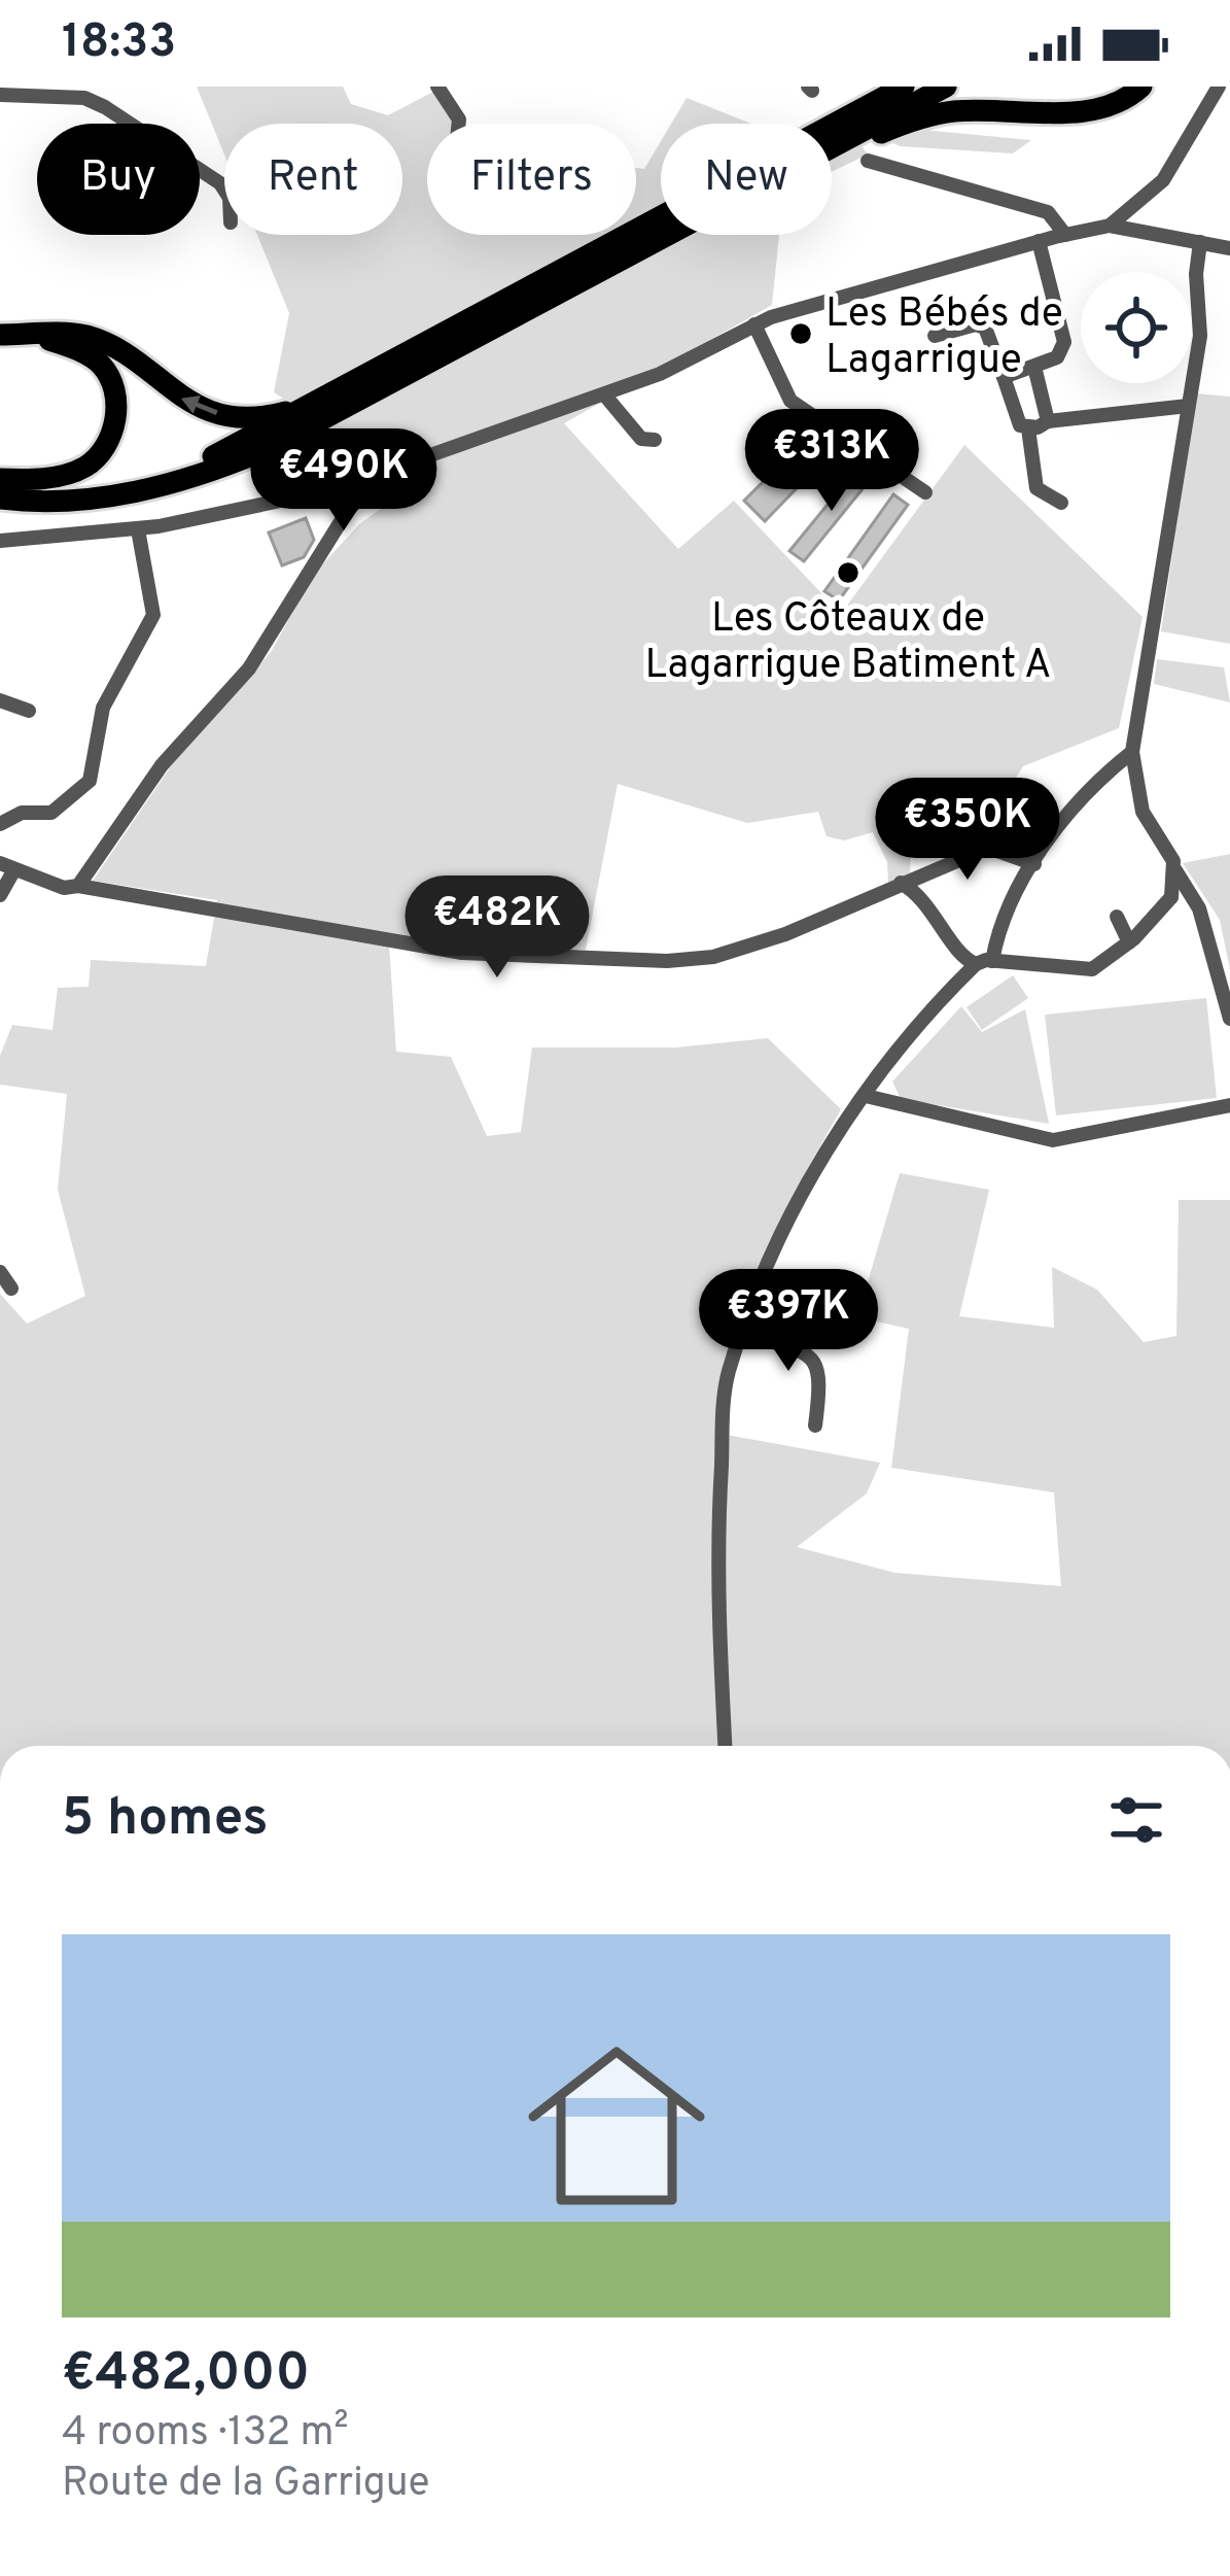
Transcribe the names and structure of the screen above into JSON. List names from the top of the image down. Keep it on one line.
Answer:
{"places":["Les Bébés de Lagarrigue","Les Côteaux de Lagarrigue Batiment A"],"page":{"status":"18:33","chip":["Buy","Rent","Filters","New"],"price":["€313K","€490K","€350K","€482K","€397K"],"heading":"5 homes","list":[{"name":"€482,000","note":"4 rooms · 132 m² · Route de la Garrigue"}]}}
